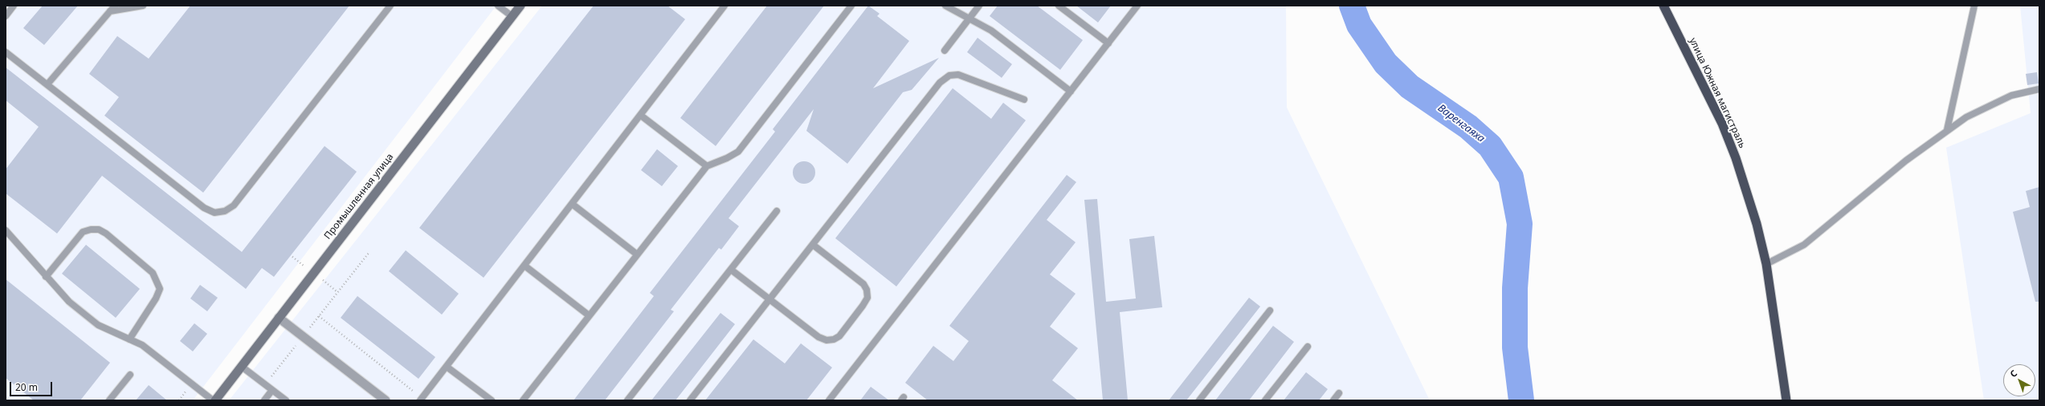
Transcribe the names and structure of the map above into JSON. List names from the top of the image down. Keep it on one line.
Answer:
{"streets":{"highway":["улица Южная магистраль"],"main road":["Промышленная улица"]},"water":["Варенгаяха"],"scale_bar":"20 m","north":"top left"}
